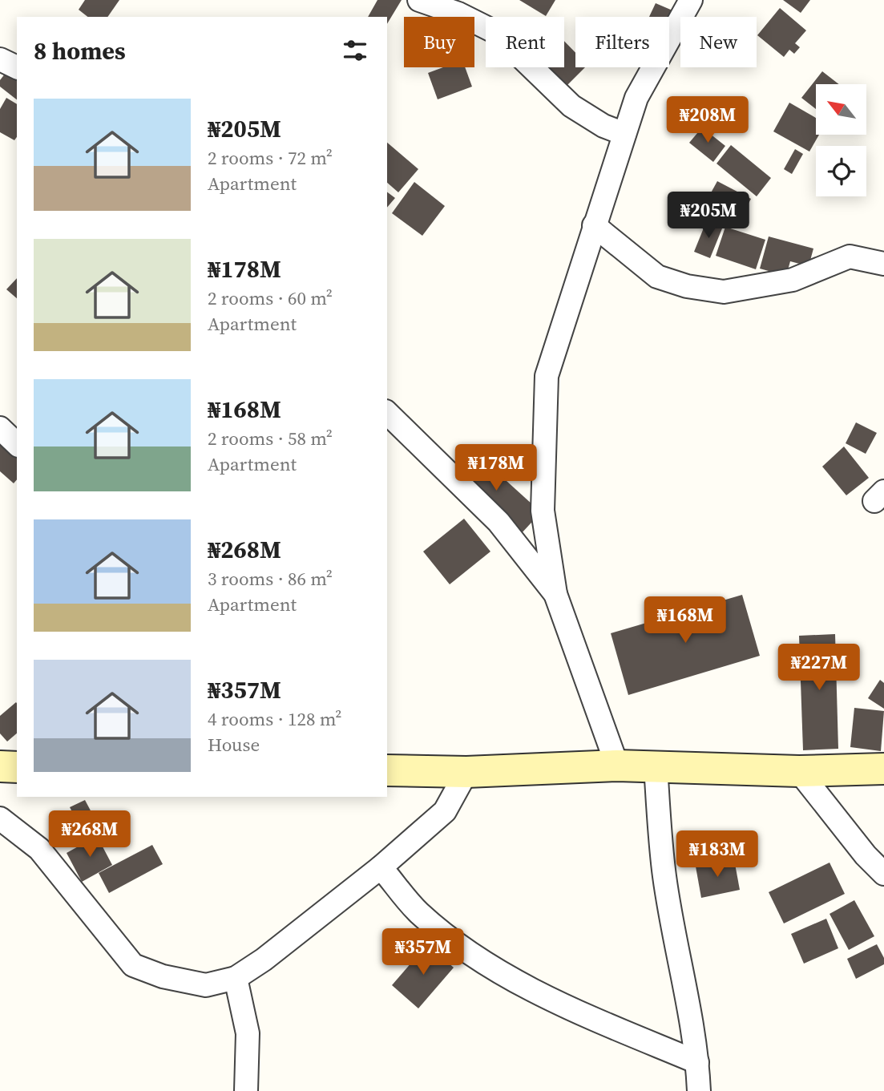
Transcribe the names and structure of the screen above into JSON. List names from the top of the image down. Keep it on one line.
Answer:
{"north":"top left","page":{"chip":["Buy","Rent","Filters","New"],"heading":"8 homes","list":[{"name":"₦205M","note":"2 rooms · 72 m² · Apartment"},{"name":"₦178M","note":"2 rooms · 60 m² · Apartment"},{"name":"₦168M","note":"2 rooms · 58 m² · Apartment"},{"name":"₦268M","note":"3 rooms · 86 m² · Apartment"},{"name":"₦357M","note":"4 rooms · 128 m² · House"}],"price":["₦208M","₦205M","₦178M","₦168M","₦227M","₦268M","₦183M","₦357M"]}}
